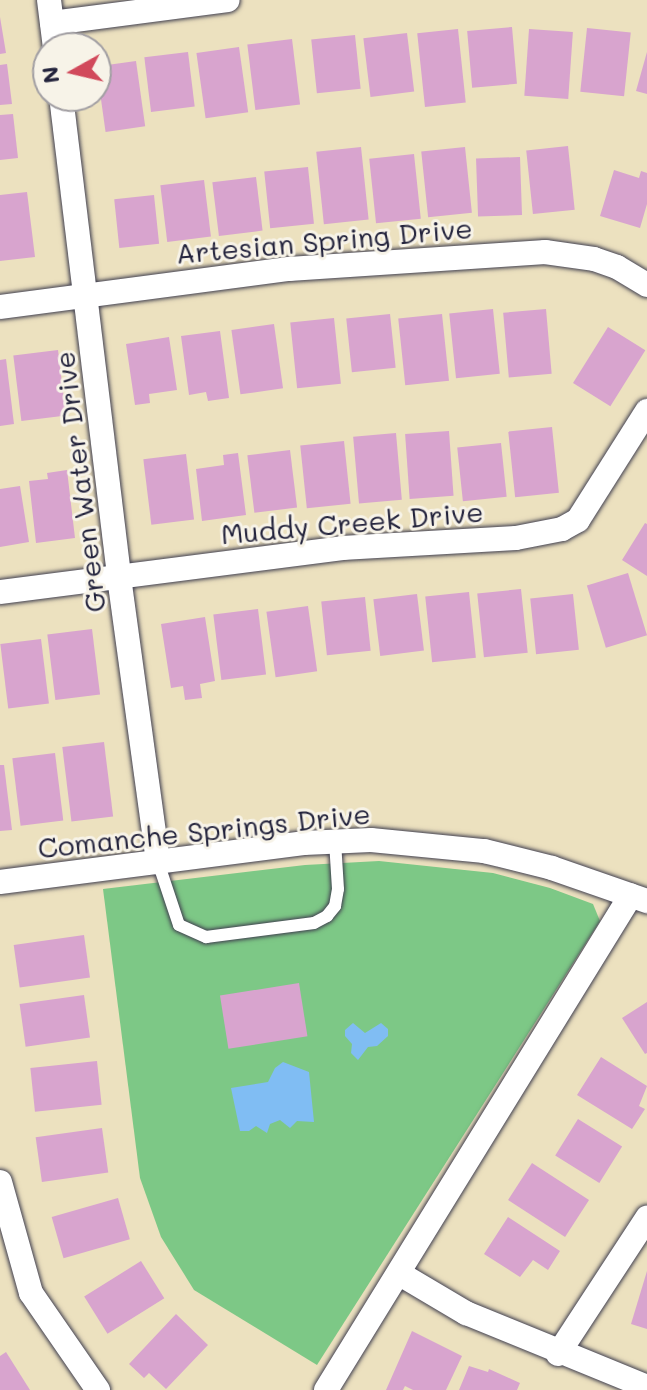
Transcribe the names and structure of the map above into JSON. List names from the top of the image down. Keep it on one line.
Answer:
{"streets":{"street":["Artesian Spring Drive","Green Water Drive","Muddy Creek Drive","Comanche Springs Drive"]},"crossings":[["Artesian Spring Drive","Green Water Drive"],["Green Water Drive","Muddy Creek Drive"],["Green Water Drive","Comanche Springs Drive"]],"north":"left"}
